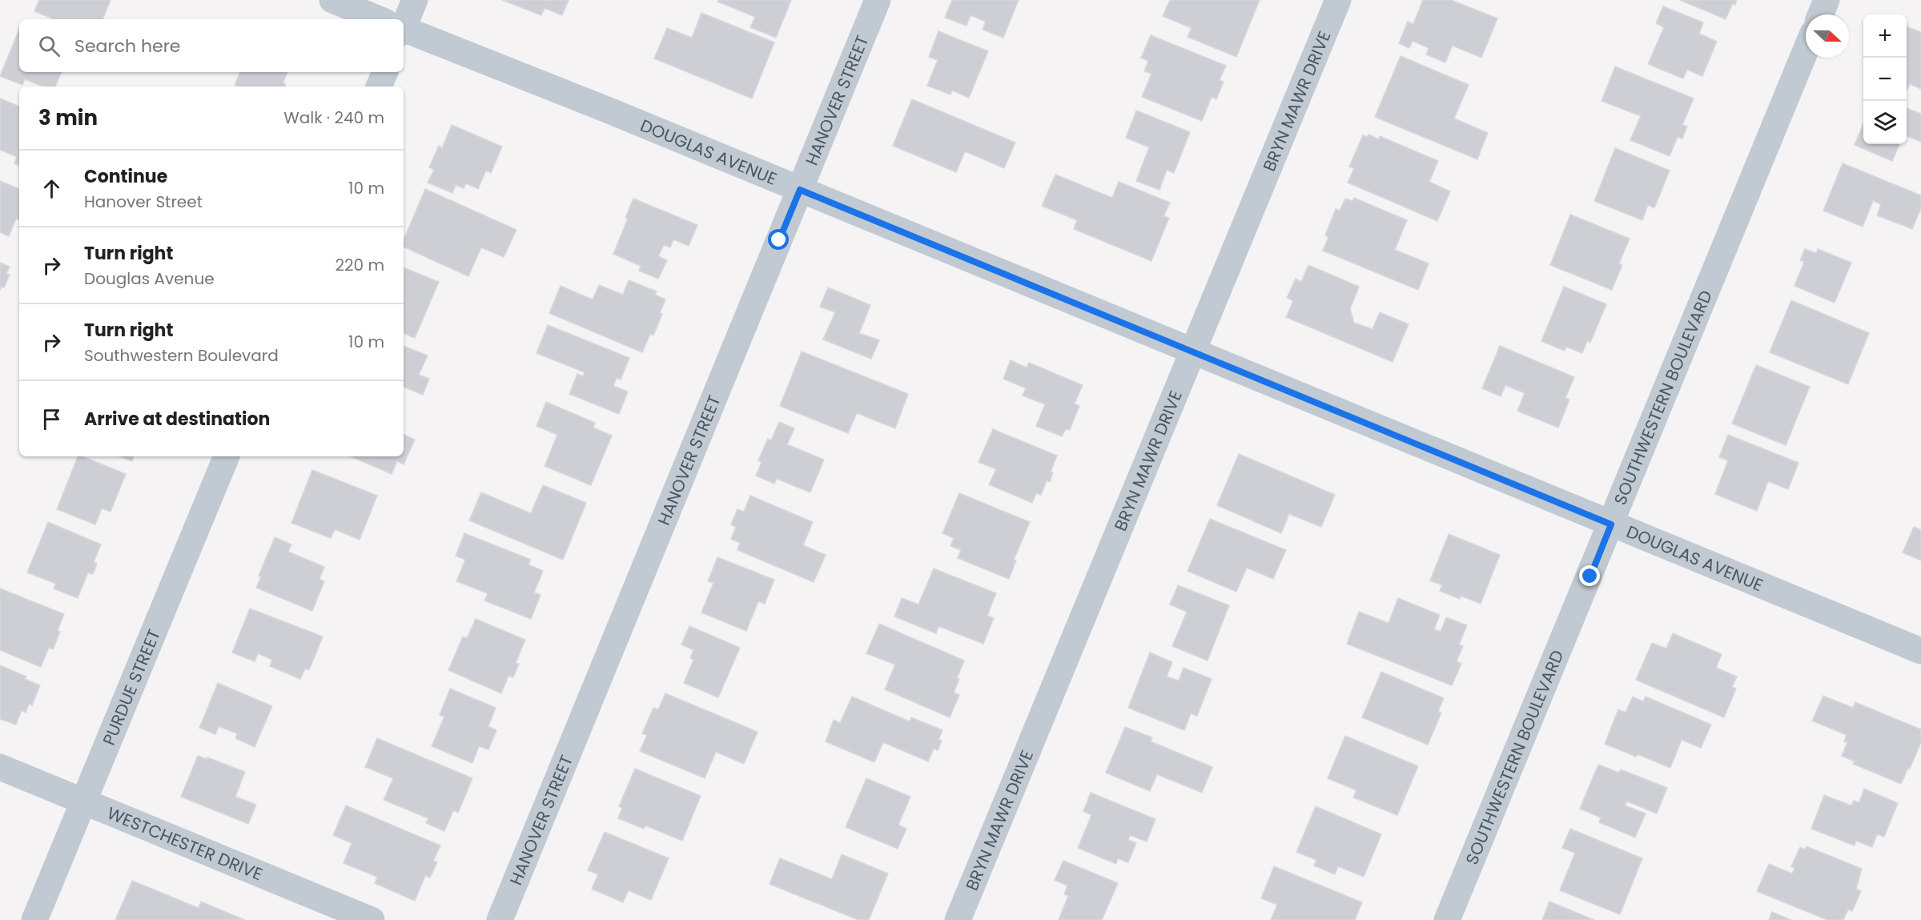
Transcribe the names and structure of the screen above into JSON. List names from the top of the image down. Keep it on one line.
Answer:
{"streets":{"street":["HANOVER STREET","BRYN MAWR DRIVE","DOUGLAS AVENUE","SOUTHWESTERN BOULEVARD","PURDUE STREET","WESTCHESTER DRIVE"]},"crossings":[["HANOVER STREET","DOUGLAS AVENUE"],["BRYN MAWR DRIVE","DOUGLAS AVENUE"],["DOUGLAS AVENUE","SOUTHWESTERN BOULEVARD"],["PURDUE STREET","WESTCHESTER DRIVE"]],"north":"right","page":{"map_buttons":["+","−"],"search":"Search here","heading":["3 min","Walk · 240 m"],"list":[["Continue","Hanover Street","10 m"],["Turn right","Douglas Avenue","220 m"],["Turn right","Southwestern Boulevard","10 m"],"Arrive at destination"]}}
